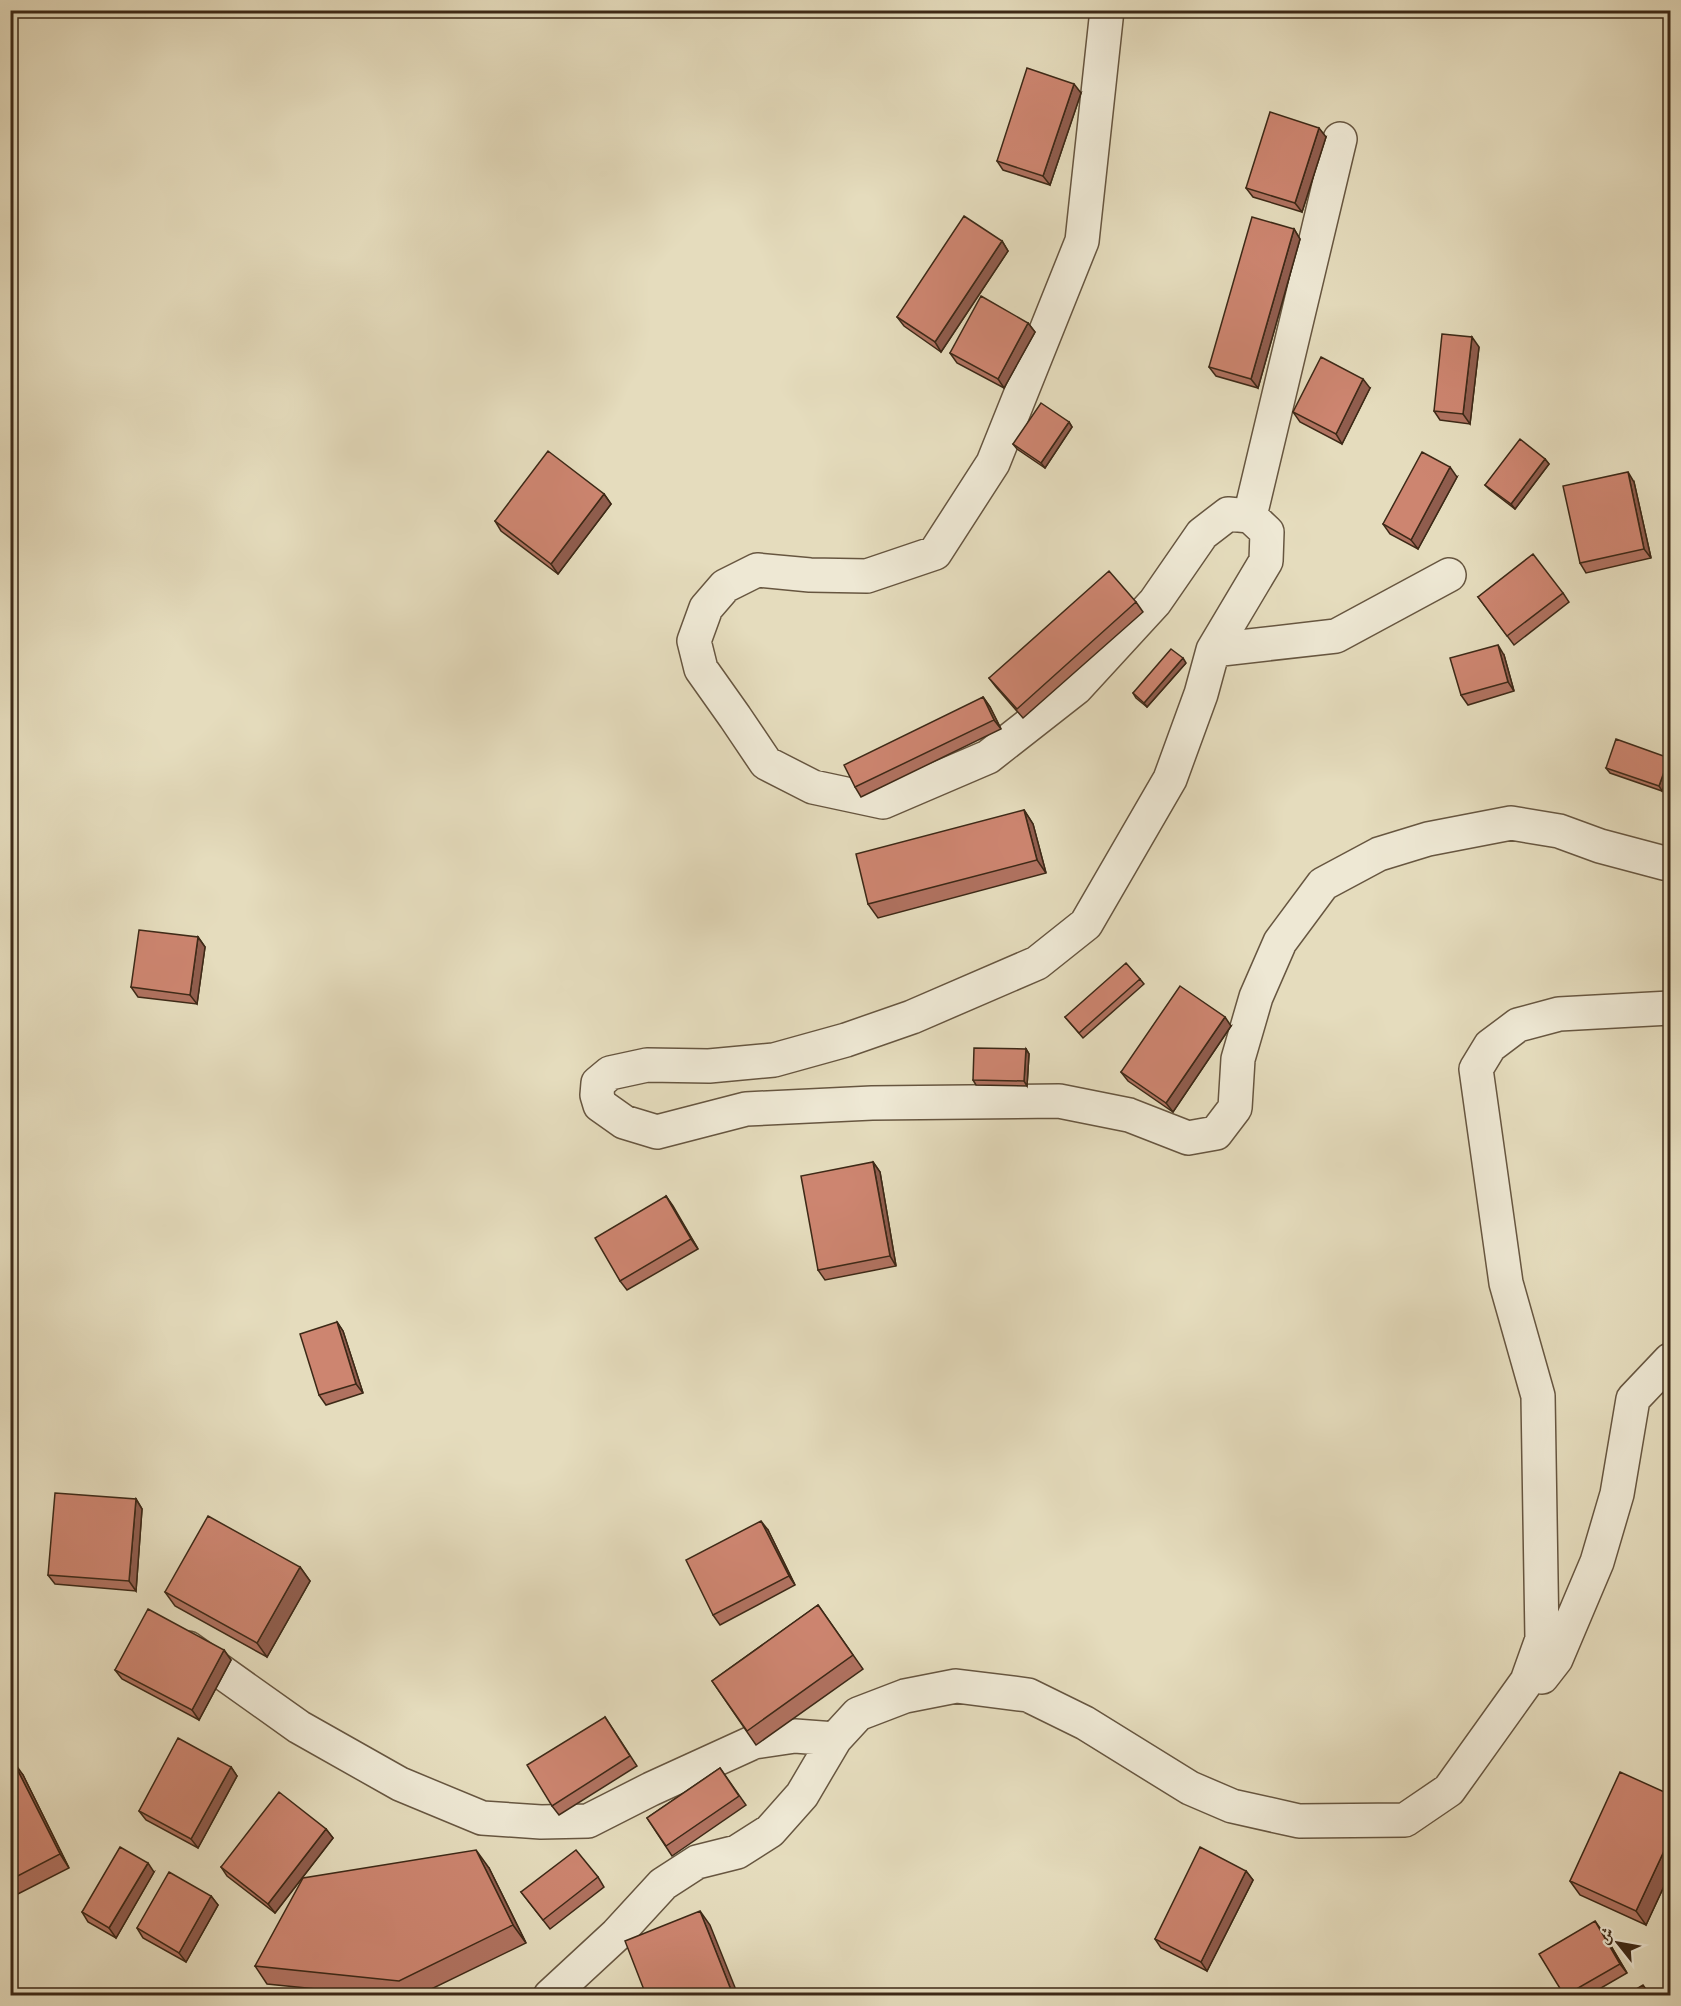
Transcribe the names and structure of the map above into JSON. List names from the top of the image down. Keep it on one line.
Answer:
{"north":"top left"}
